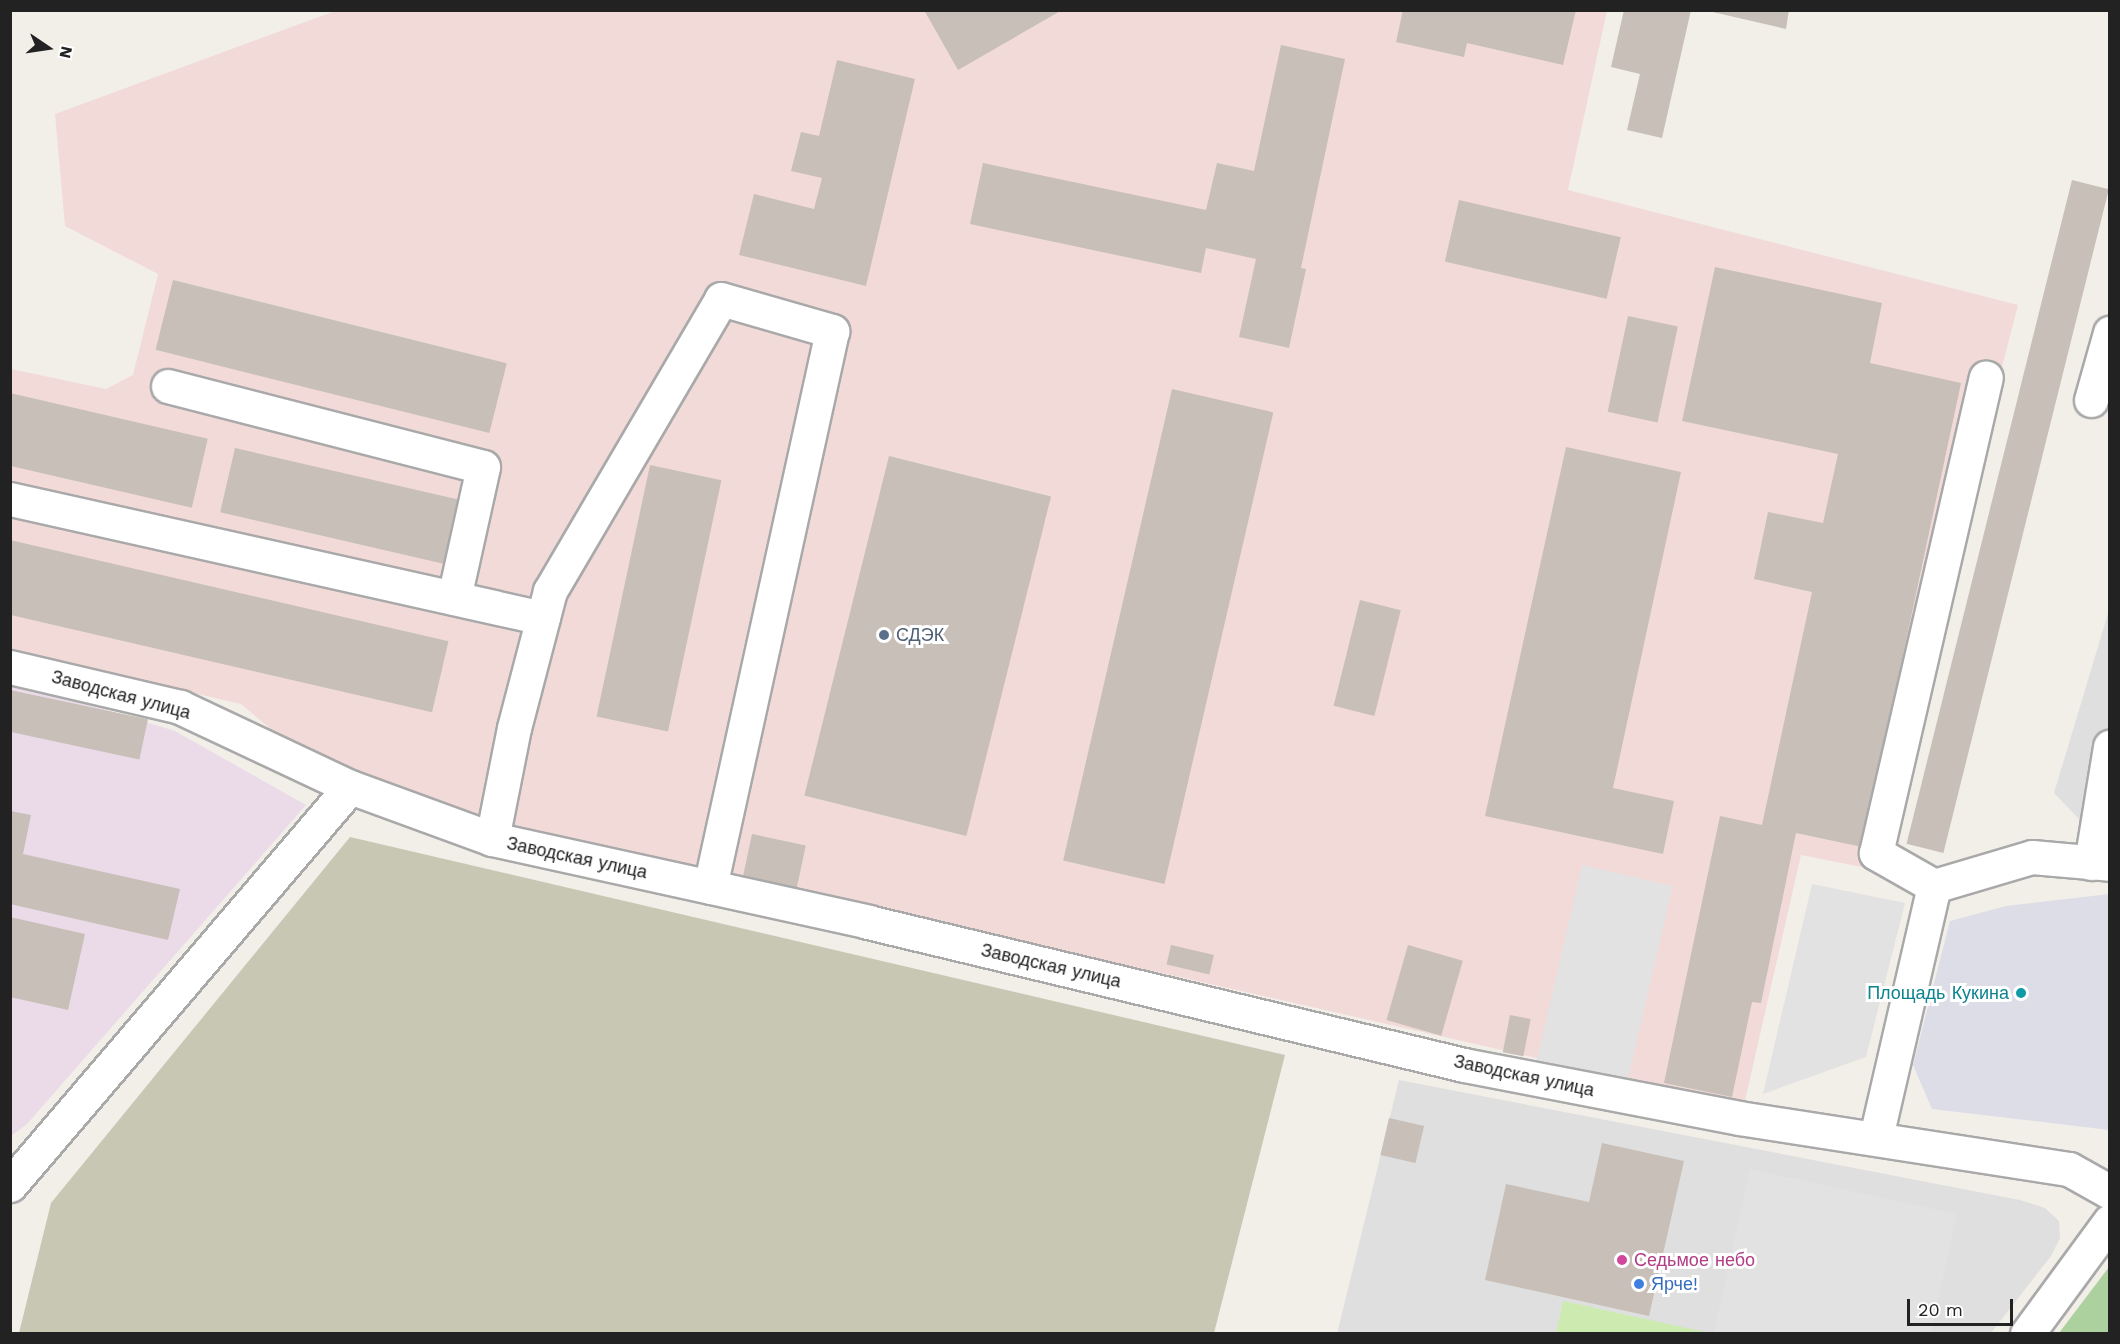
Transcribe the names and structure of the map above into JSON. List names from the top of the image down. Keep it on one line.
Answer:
{"streets":{"street":["Заводская улица"]},"places":["СДЭК","Площадь Кукина","Седьмое небо","Ярче!"],"scale_bar":"20 m","north":"right"}
